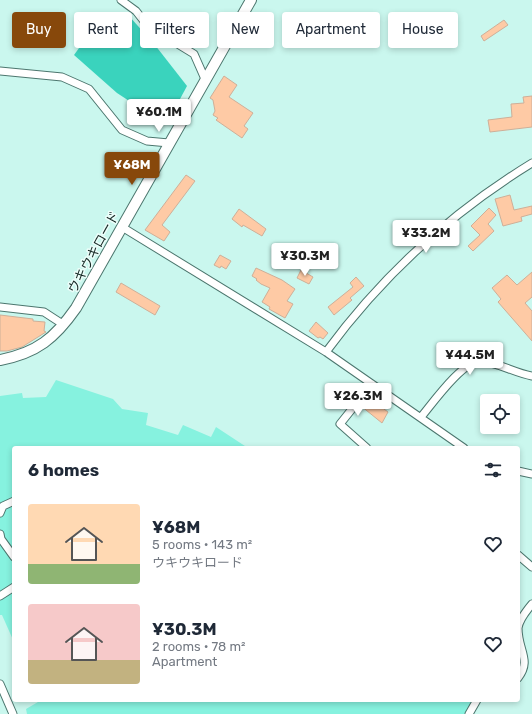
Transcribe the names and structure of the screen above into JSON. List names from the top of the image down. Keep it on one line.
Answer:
{"streets":{"street":["ウキウキロード"]},"page":{"chip":["Buy","Rent","Filters","New","Apartment","House"],"price":["¥60.1M","¥68M","¥33.2M","¥30.3M","¥44.5M","¥26.3M"],"heading":"6 homes","list":[{"name":"¥68M","note":"5 rooms · 143 m² · ウキウキロード"},{"name":"¥30.3M","note":"2 rooms · 78 m² · Apartment"}]}}
